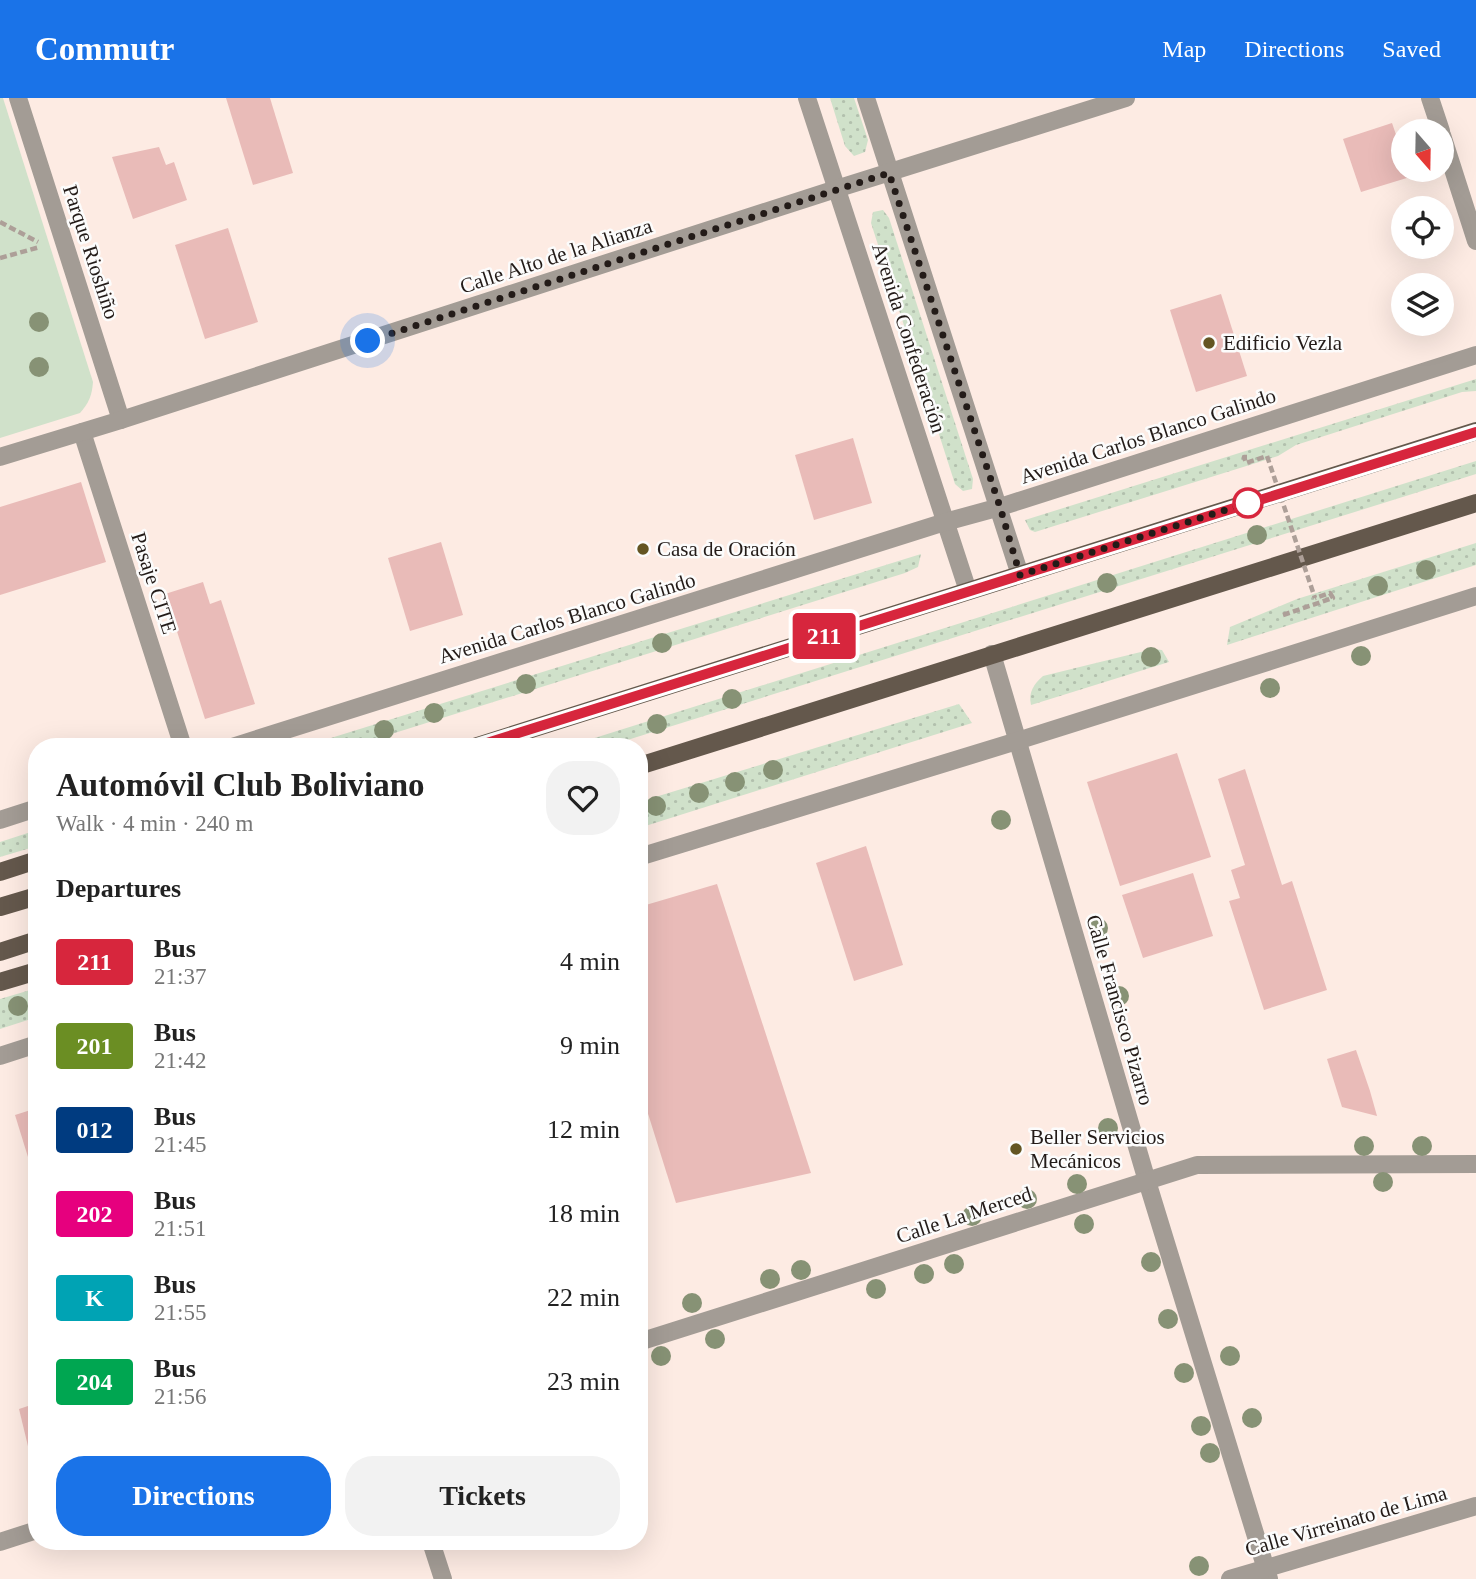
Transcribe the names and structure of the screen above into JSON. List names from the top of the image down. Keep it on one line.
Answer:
{"streets":{"street":["Parque Rioshiño","Calle Alto de la Alianza","Avenida Confederación","Avenida Carlos Blanco Galindo","Pasaje CITE","Calle Francisco Pizarro","Calle La Merced","Calle Virreinato de Lima"]},"crossings":[["Parque Rioshiño","Calle Alto de la Alianza"],["Calle Alto de la Alianza","Avenida Confederación"],["Calle Alto de la Alianza","Pasaje CITE"],["Avenida Confederación","Avenida Carlos Blanco Galindo"],["Calle Francisco Pizarro","Calle La Merced"],["Calle Francisco Pizarro","Calle Virreinato de Lima"]],"places":["Edificio Vezla","Casa de Oración","Beller Servicios Mecánicos"],"lines":["bus line 211"],"north":"bottom","page":{"header":"Commutr","nav":["Map","Directions","Saved"],"on_map":"211","heading":[["Automóvil Club Boliviano","Walk · 4 min · 240 m"],"Departures"],"list":[{"mark":"211","name":"Bus","note":"21:37","value":"4 min"},{"mark":"201","name":"Bus","note":"21:42","value":"9 min"},{"mark":"012","name":"Bus","note":"21:45","value":"12 min"},{"mark":"202","name":"Bus","note":"21:51","value":"18 min"},{"mark":"K","name":"Bus","note":"21:55","value":"22 min"},{"mark":"204","name":"Bus","note":"21:56","value":"23 min"}],"buttons":["Directions","Tickets"]}}
